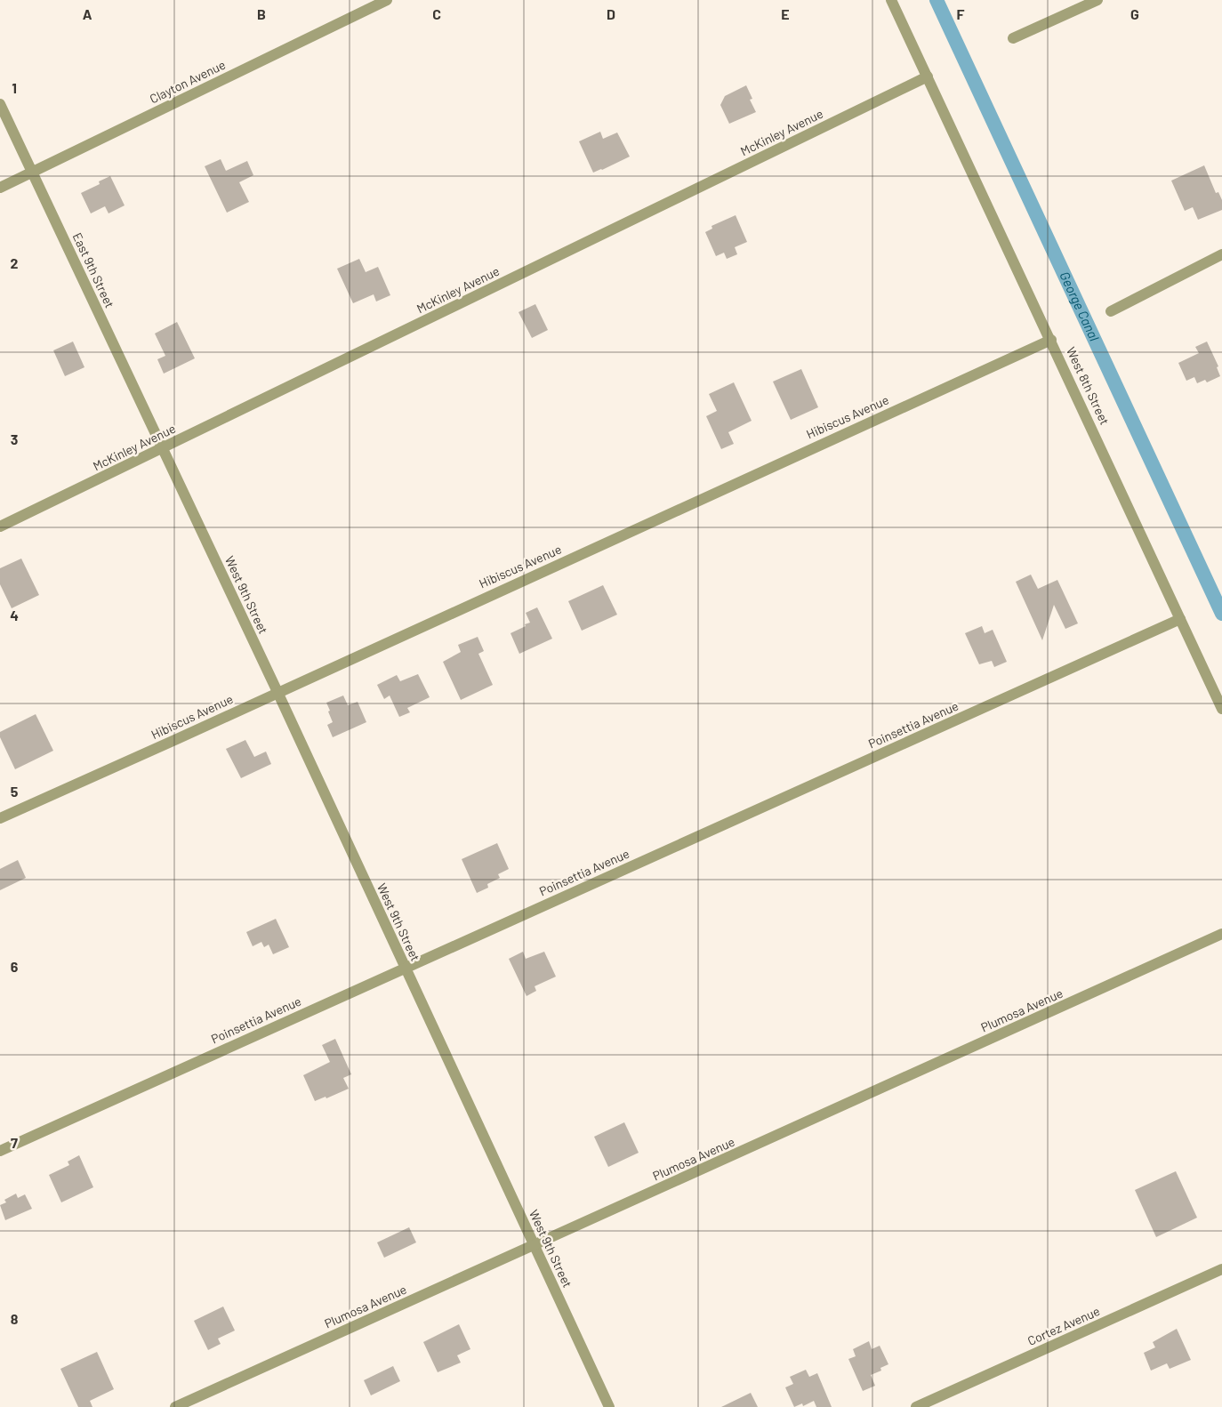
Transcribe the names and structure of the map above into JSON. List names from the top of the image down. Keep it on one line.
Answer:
{"streets":{"street":["Clayton Avenue","McKinley Avenue","East 9th Street","West 8th Street","Hibiscus Avenue","West 9th Street","Poinsettia Avenue","Plumosa Avenue","Cortez Avenue"]},"crossings":[["Clayton Avenue","East 9th Street"],["McKinley Avenue","East 9th Street"],["McKinley Avenue","West 8th Street"],["McKinley Avenue","West 9th Street"],["East 9th Street","West 9th Street"],["West 8th Street","Hibiscus Avenue"],["West 8th Street","Poinsettia Avenue"],["Hibiscus Avenue","West 9th Street"],["West 9th Street","Poinsettia Avenue"],["West 9th Street","Plumosa Avenue"]],"water":["George Canal"],"grid":{"columns":["A","B","C","D","E","F","G"],"rows":["1","2","3","4","5","6","7","8"]}}
